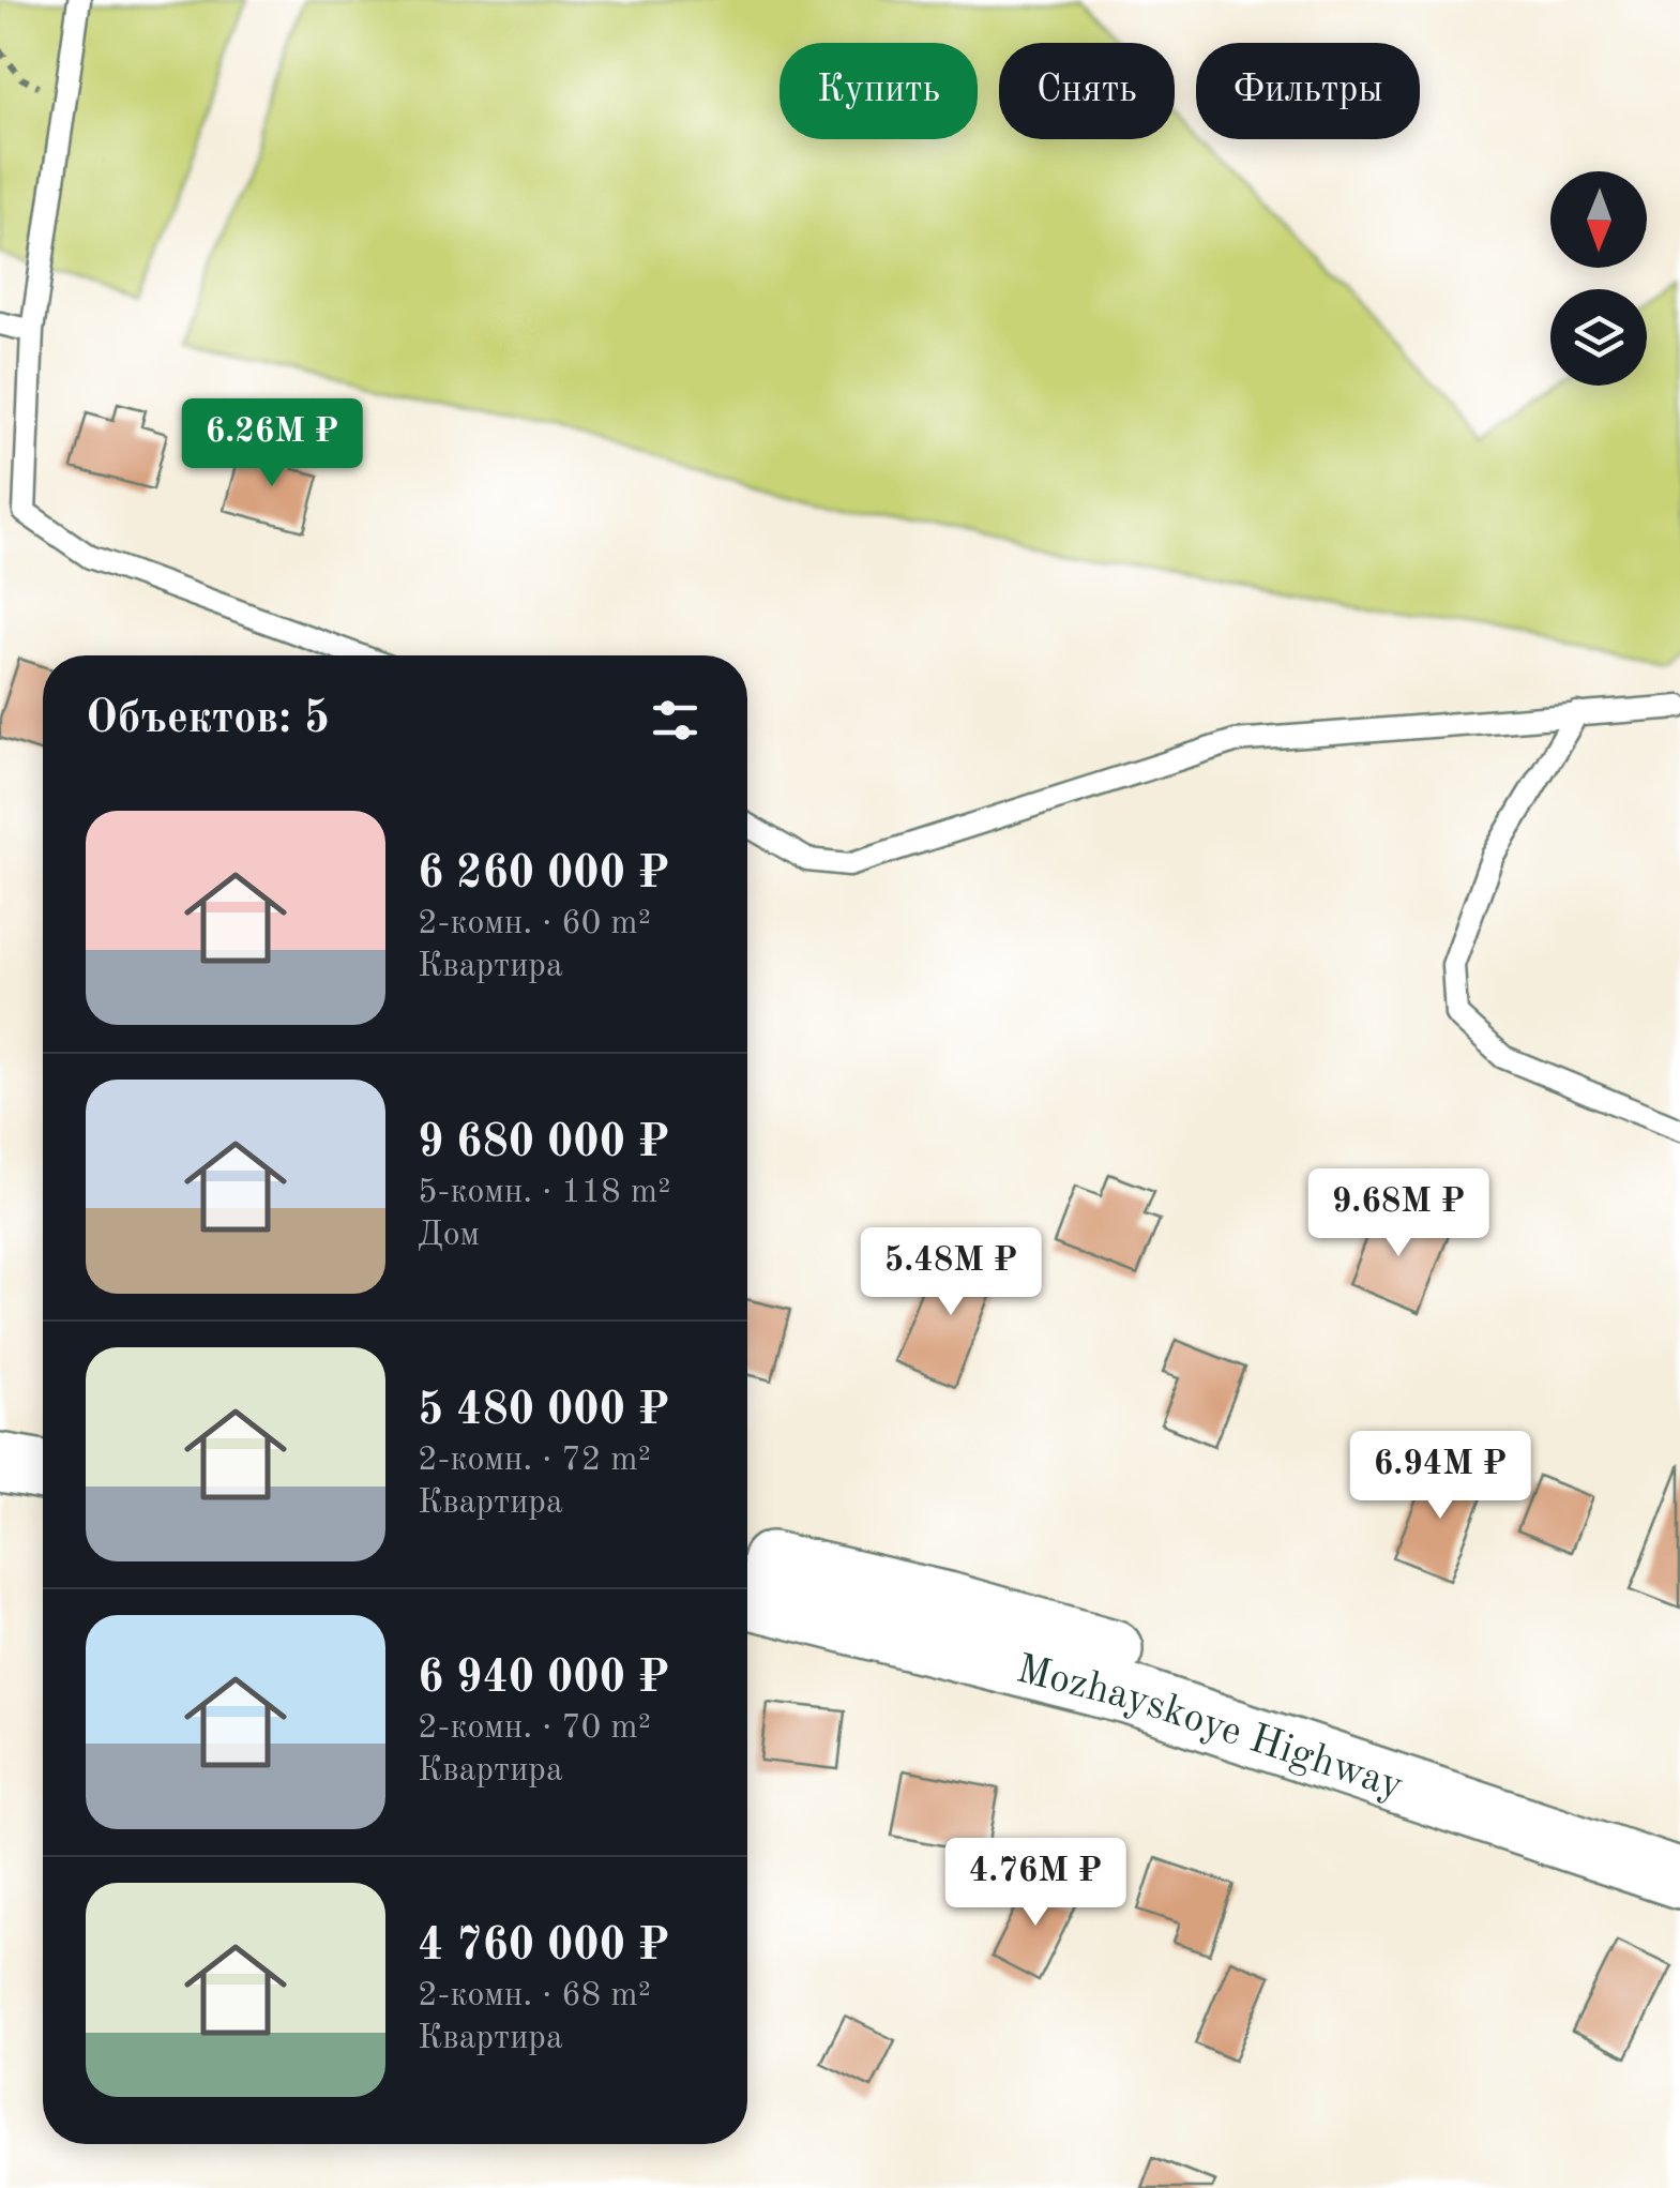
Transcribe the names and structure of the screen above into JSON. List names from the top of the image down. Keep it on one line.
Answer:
{"streets":{"main road":["Mozhayskoye Highway"]},"north":"bottom","page":{"chip":["Купить","Снять","Фильтры"],"price":["6.26M ₽","9.68M ₽","5.48M ₽","6.94M ₽","4.76M ₽"],"heading":"Объектов: 5","list":[{"name":"6 260 000 ₽","note":"2-комн. · 60 m² · Квартира"},{"name":"9 680 000 ₽","note":"5-комн. · 118 m² · Дом"},{"name":"5 480 000 ₽","note":"2-комн. · 72 m² · Квартира"},{"name":"6 940 000 ₽","note":"2-комн. · 70 m² · Квартира"},{"name":"4 760 000 ₽","note":"2-комн. · 68 m² · Квартира"}]}}
